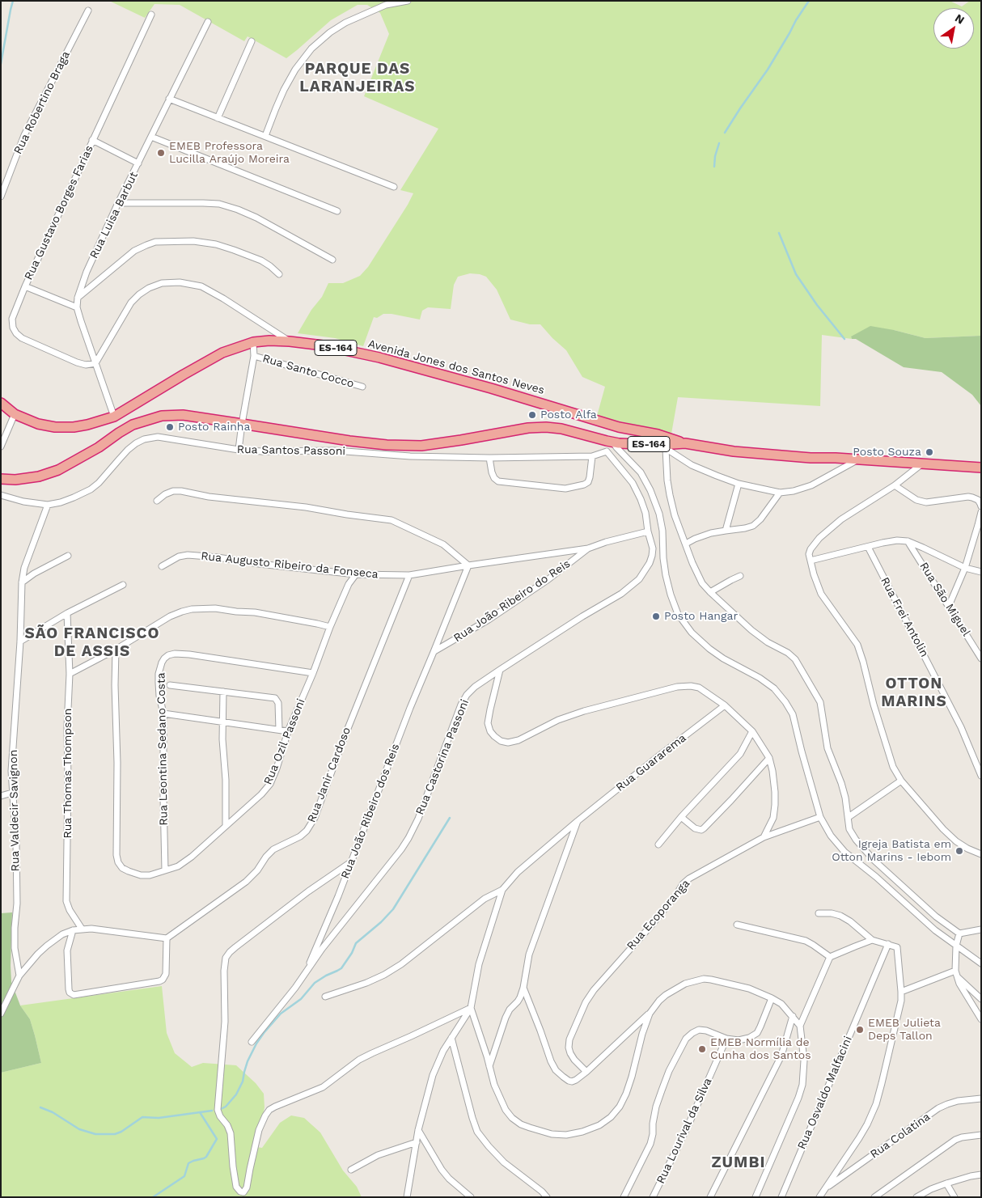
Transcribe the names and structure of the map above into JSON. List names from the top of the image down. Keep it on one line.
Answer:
{"streets":{"highway":["ES-164","Avenida Jones dos Santos Neves"],"street":["Rua Robertino Braga","Rua Gustavo Borges Farias","Rua Luisa Barbut","Rua Santo Cocco","Rua Santos Passoni","Rua Augusto Ribeiro da Fonseca","Rua São Miguel","Rua João Ribeiro do Reis","Rua Frei Antolin","Rua Ozil Passoni","Rua Leontina Sedano Costa","Rua Castorina Passoni","Rua Guararema","Rua Thomas Thompson","Rua Janir Cardoso","Rua Valdecir Savignon","Rua João Ribeiro dos Reis","Rua Ecoporanga","Rua Osvaldo Malfacini","Rua Lourival da Silva","Rua Colatina"]},"crossings":[["Rua Gustavo Borges Farias","Rua Luisa Barbut"],["Rua Luisa Barbut","Avenida Jones dos Santos Neves"],["ES-164","Avenida Jones dos Santos Neves"],["Rua Santos Passoni","Rua Castorina Passoni"],["Rua Santos Passoni","Rua Valdecir Savignon"],["Rua Augusto Ribeiro da Fonseca","Rua João Ribeiro do Reis"],["Rua Augusto Ribeiro da Fonseca","Rua Ozil Passoni"],["Rua Augusto Ribeiro da Fonseca","Rua Janir Cardoso"],["Rua Augusto Ribeiro da Fonseca","Rua João Ribeiro dos Reis"],["Rua João Ribeiro do Reis","Rua João Ribeiro dos Reis"],["Rua Ozil Passoni","Rua Leontina Sedano Costa"],["Rua Castorina Passoni","Rua João Ribeiro dos Reis"]],"districts":["PARQUE DAS LARANJEIRAS","SÃO FRANCISCO DE ASSIS","OTTON MARINS","ZUMBI"],"places":["EMEB Professora Lucilla Araújo Moreira","Posto Alfa","Posto Rainha","Posto Souza","Posto Hangar","Igreja Batista em Otton Marins - Iebom","EMEB Julieta Deps Tallon","EMEB Normília de Cunha dos Santos"],"north":"top right"}
